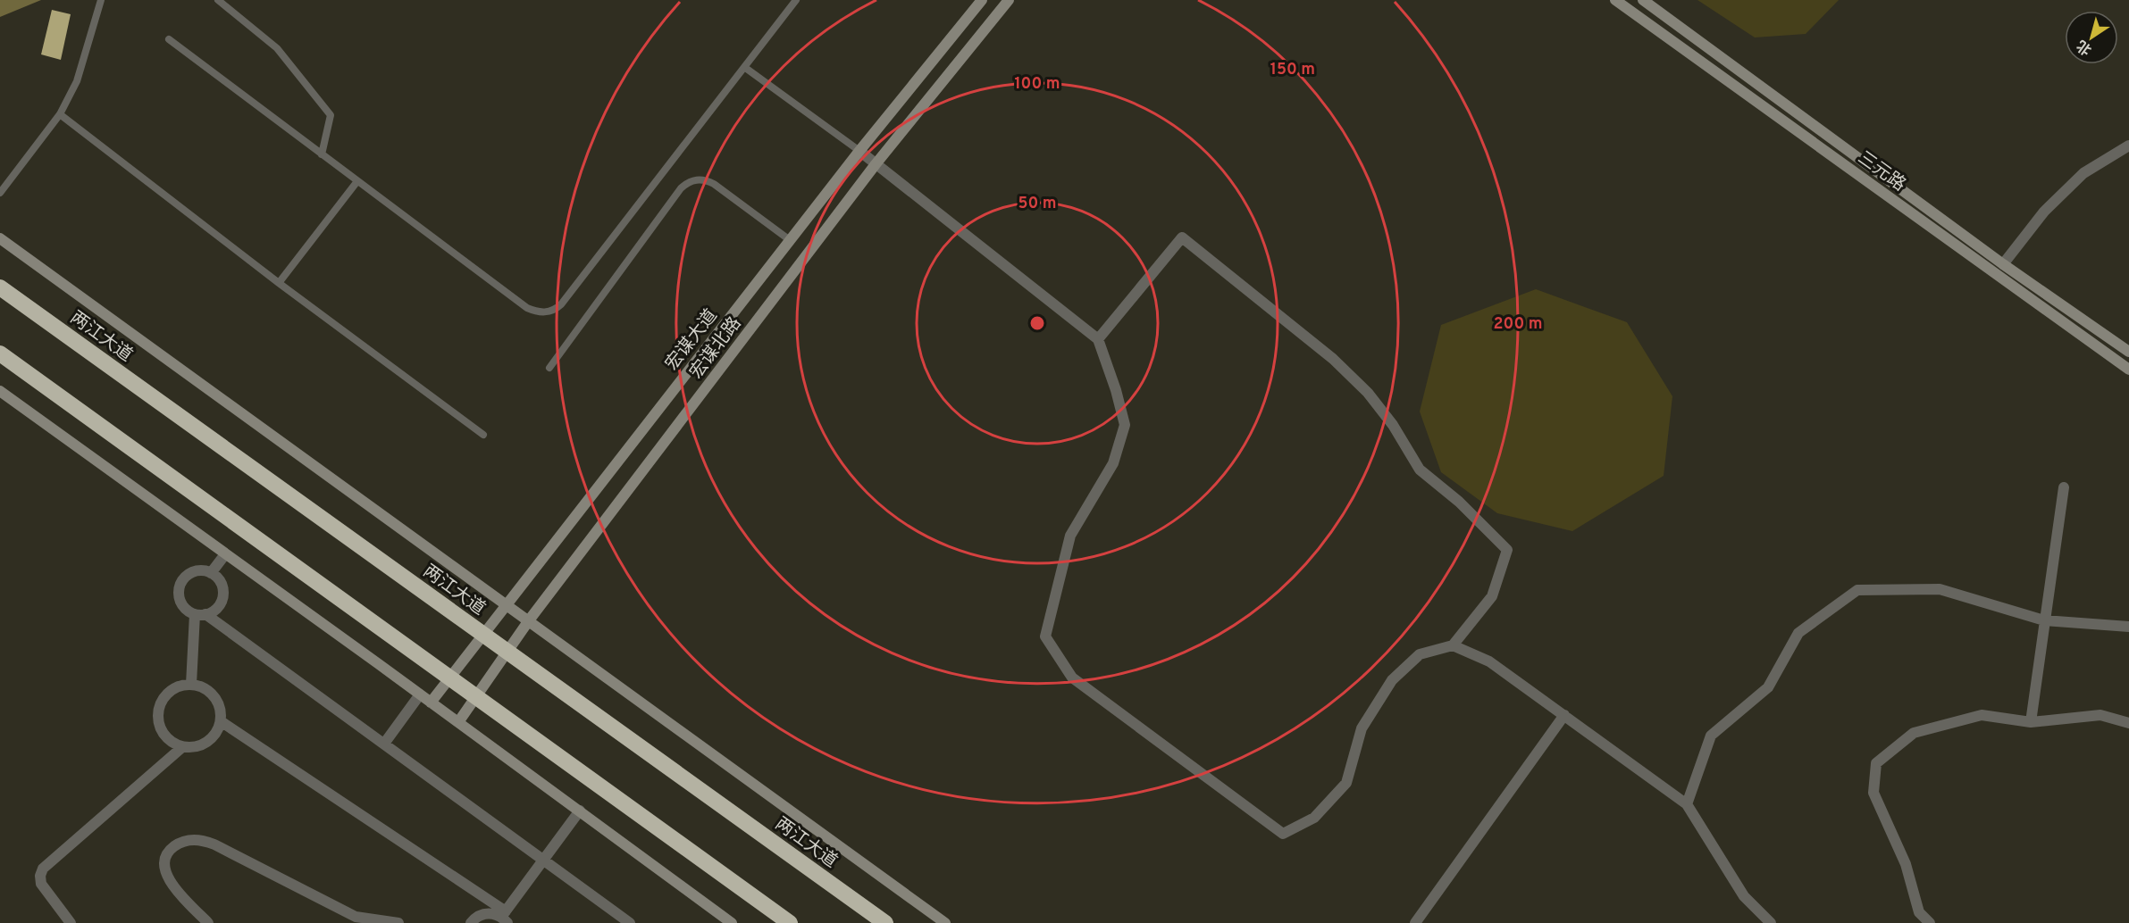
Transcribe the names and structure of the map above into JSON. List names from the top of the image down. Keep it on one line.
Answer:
{"streets":{"highway":["两江大道"],"main road":["三元路","宏谋大道","宏谋北路"]},"crossings":[["两江大道","宏谋大道"],["两江大道","宏谋北路"]],"north":"bottom left","rings":["150 m","100 m","50 m","200 m"]}
